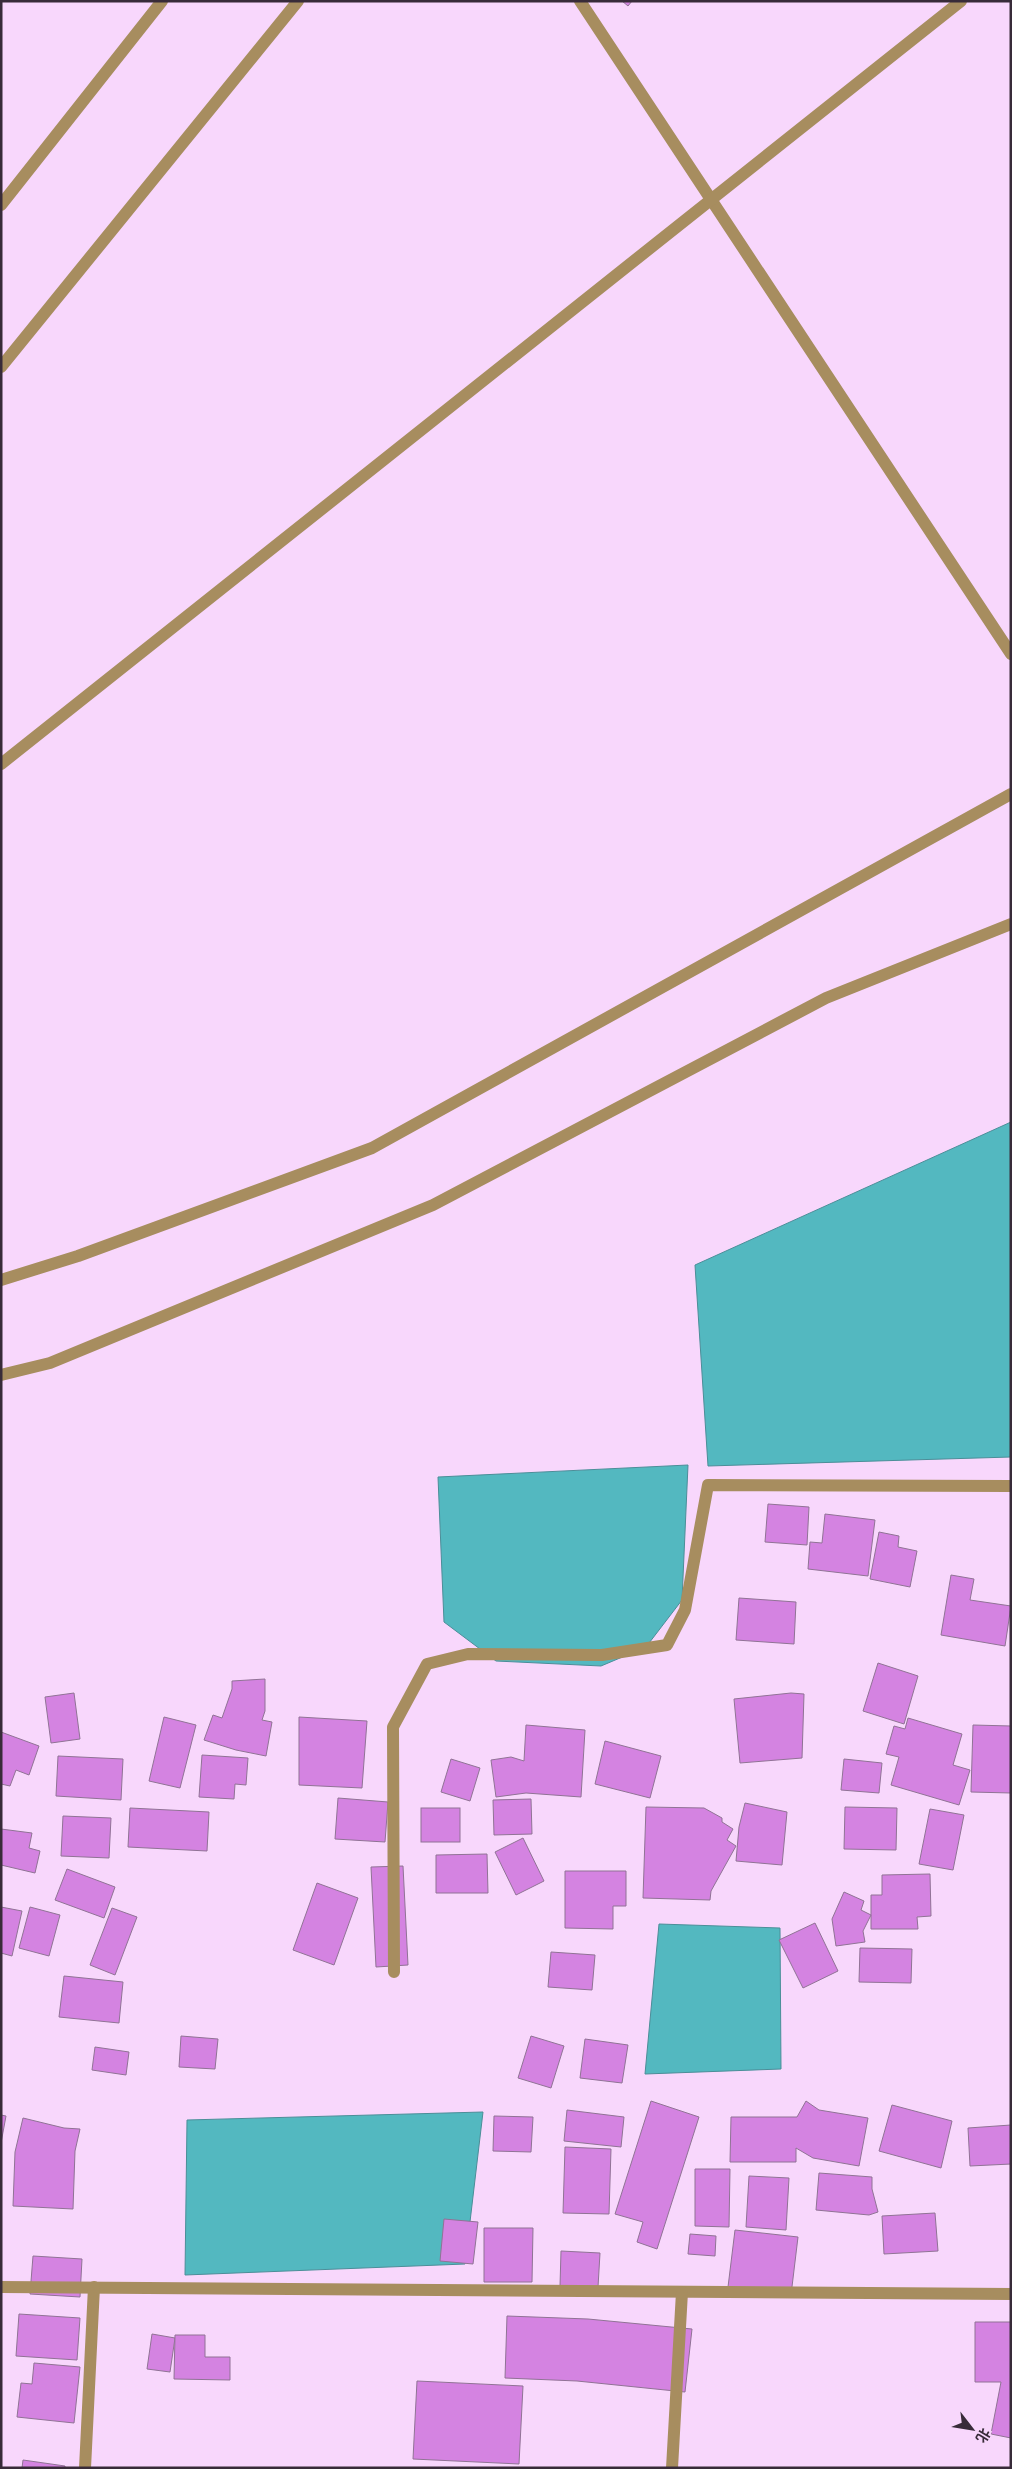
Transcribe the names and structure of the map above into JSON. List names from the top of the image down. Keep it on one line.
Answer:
{"north":"bottom right"}
